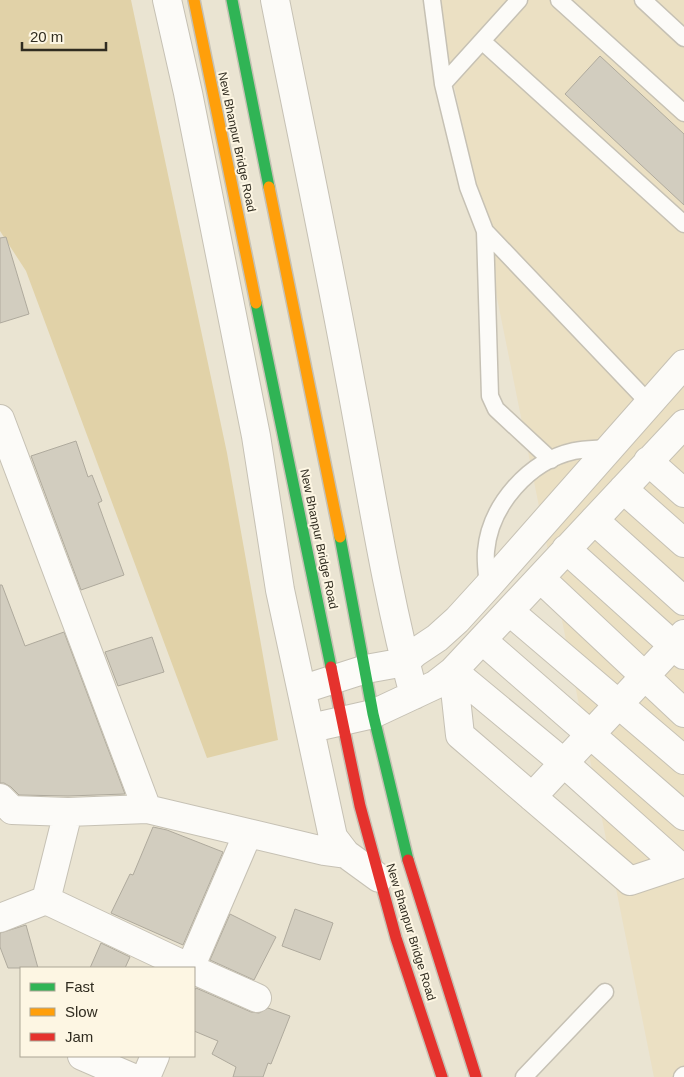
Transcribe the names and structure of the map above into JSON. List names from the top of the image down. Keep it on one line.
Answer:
{"streets":{"street":["New Bhanpur Bridge Road"]},"legend":["Fast","Slow","Jam"],"scale_bar":"20 m"}
